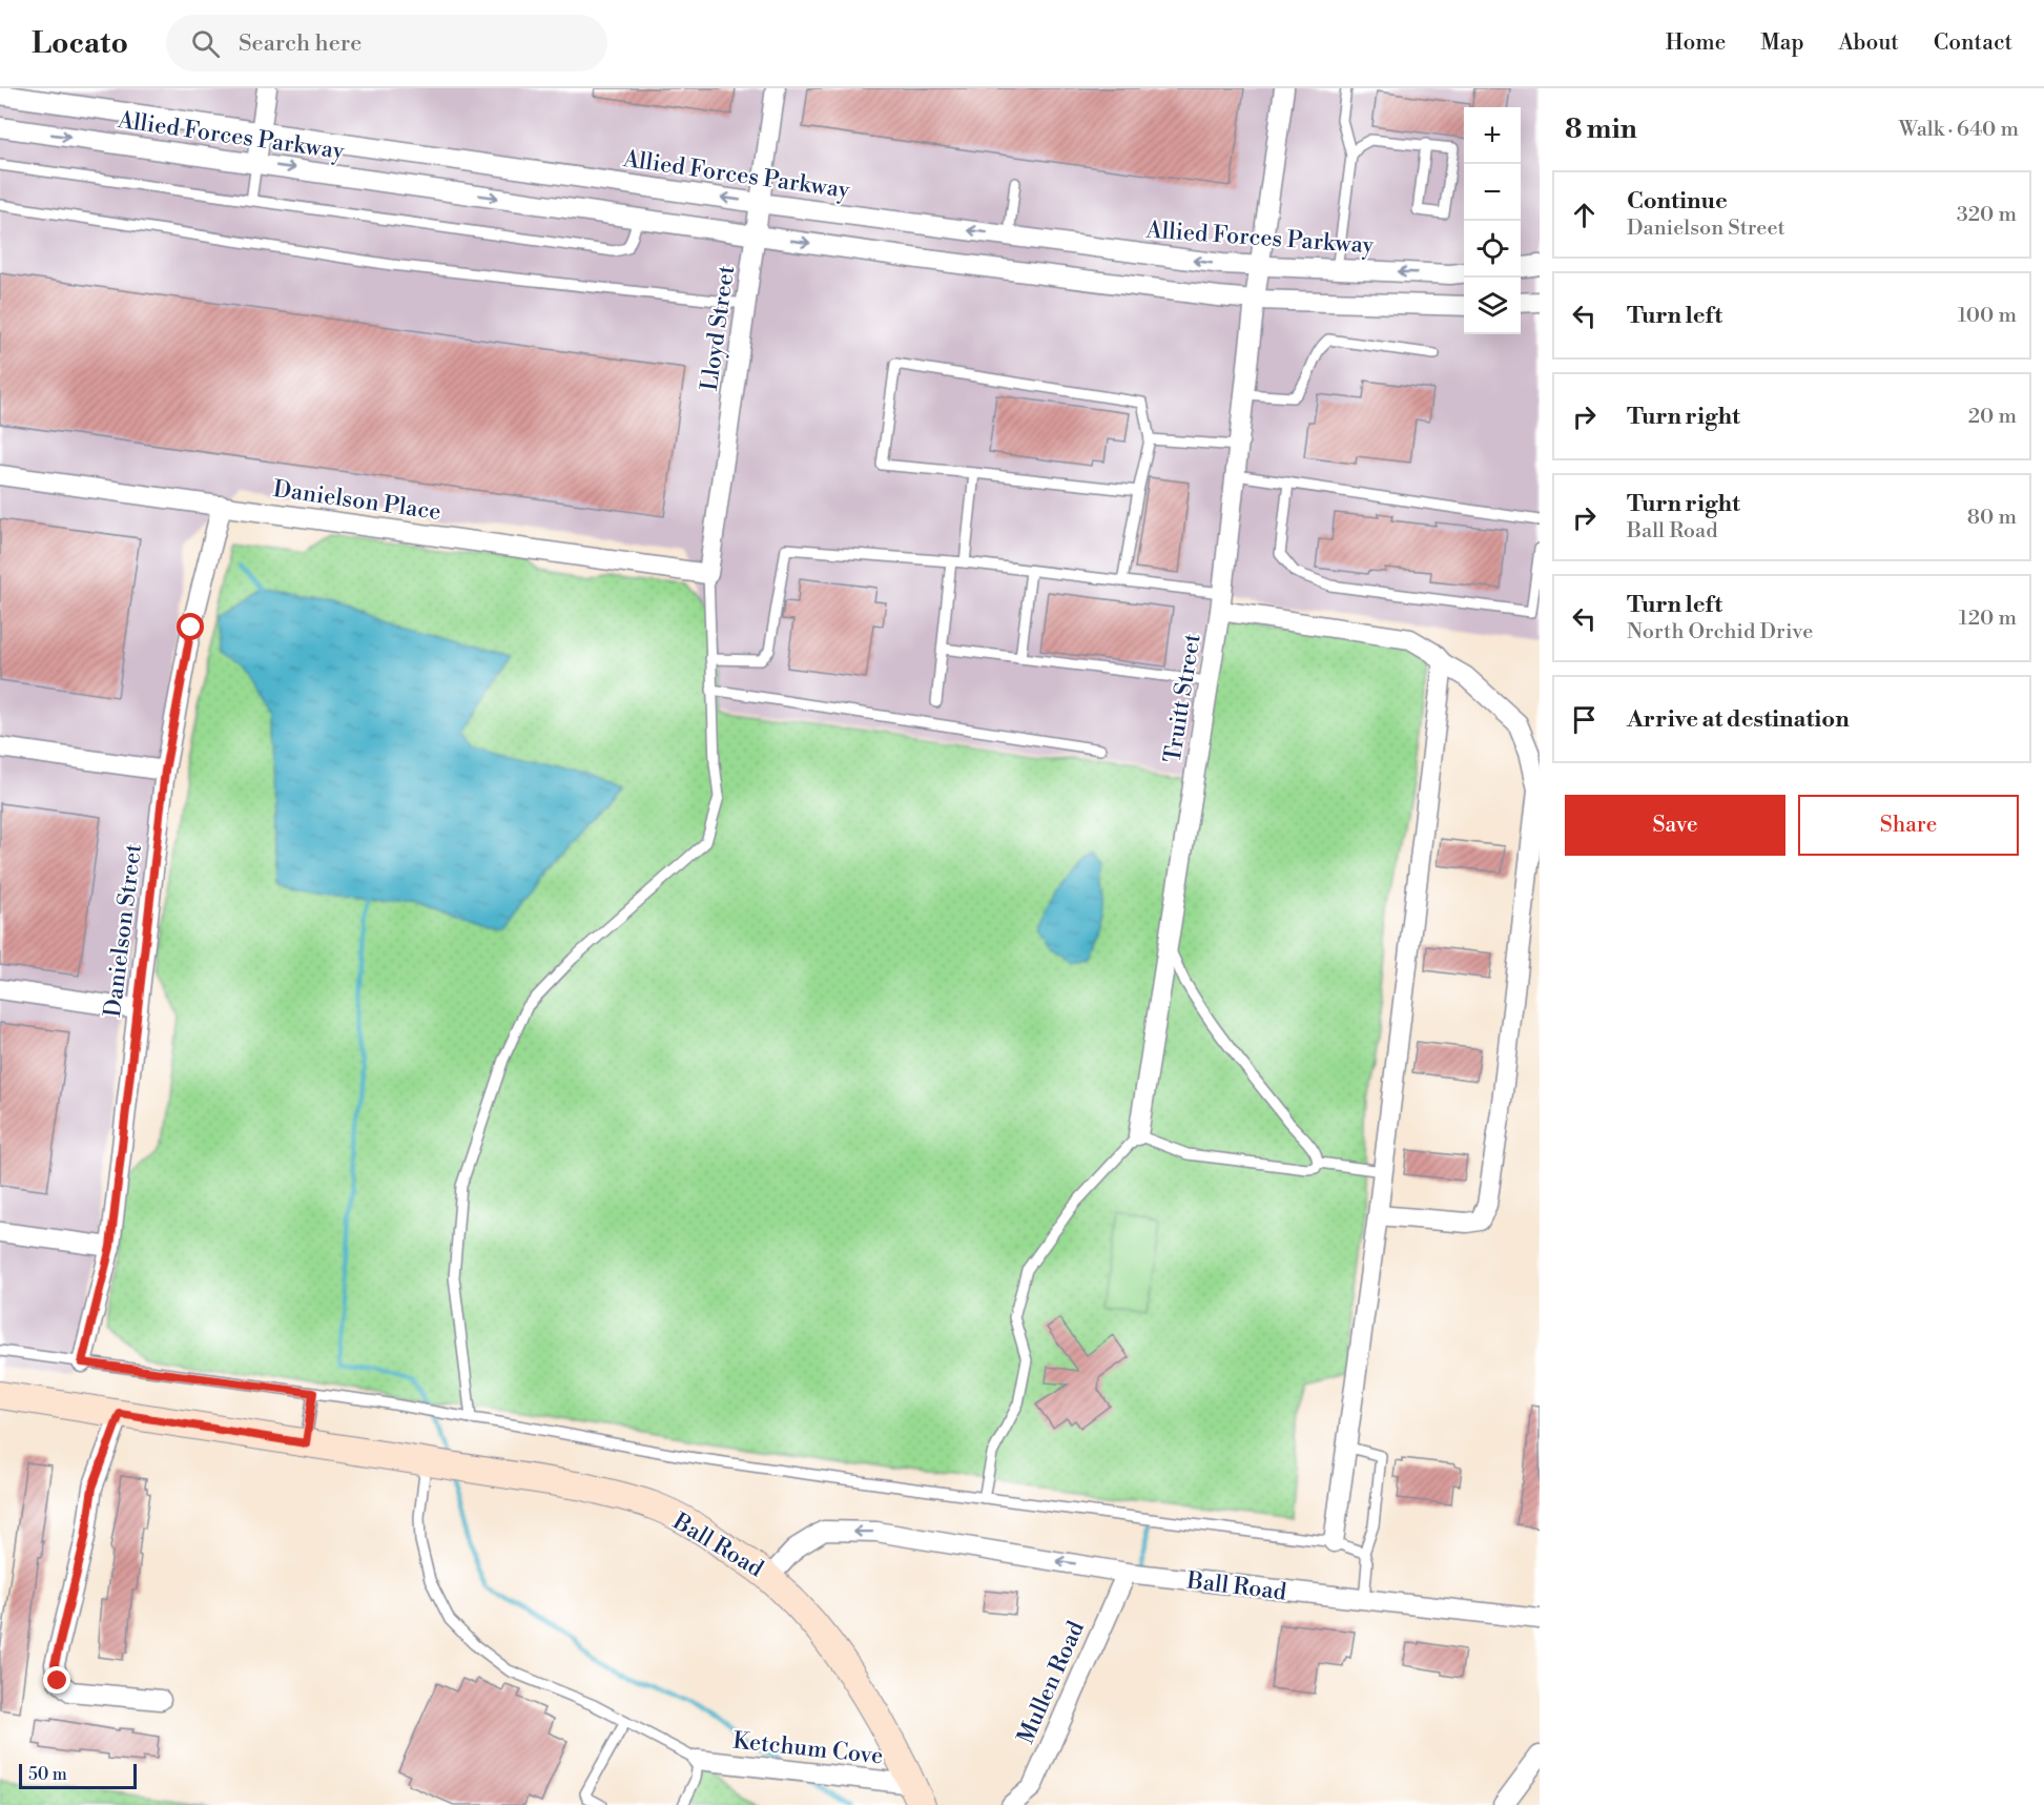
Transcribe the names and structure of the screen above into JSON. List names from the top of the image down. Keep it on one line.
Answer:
{"streets":{"main road":["Ball Road"],"street":["Allied Forces Parkway","Lloyd Street","Danielson Place","Truitt Street","Danielson Street","Mullen Road","Ketchum Cove"]},"crossings":[["Allied Forces Parkway","Lloyd Street"],["Allied Forces Parkway","Truitt Street"],["Lloyd Street","Danielson Place"],["Danielson Place","Danielson Street"],["Ball Road","Mullen Road"]],"scale_bar":"50 m","page":{"header":"Locato","search":"Search here","nav":["Home","Map","About","Contact"],"heading":["8 min","Walk · 640 m"],"map_buttons":["+","−"],"list":[["Continue","Danielson Street","320 m"],["Turn left","100 m"],["Turn right","20 m"],["Turn right","Ball Road","80 m"],["Turn left","North Orchid Drive","120 m"],"Arrive at destination"],"buttons":["Save","Share"],"scale":"50 m"}}
